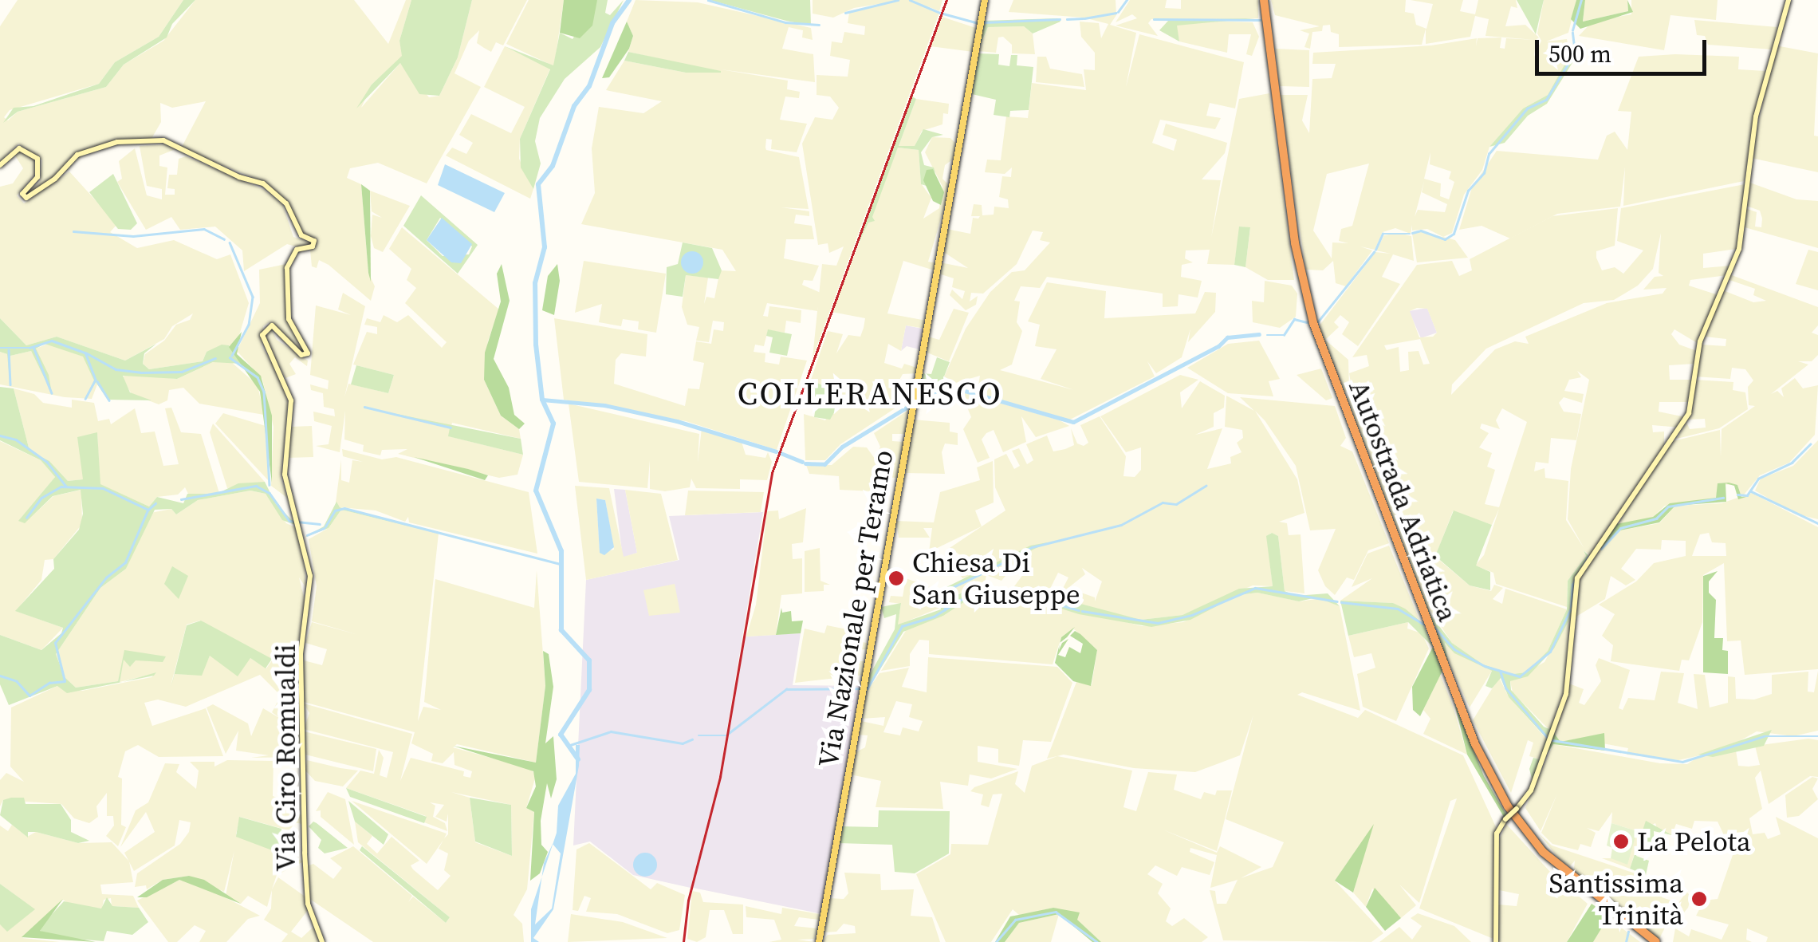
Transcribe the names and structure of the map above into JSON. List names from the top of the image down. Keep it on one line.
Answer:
{"streets":{"highway":["Autostrada Adriatica"],"main road":["Via Nazionale per Teramo","Via Ciro Romualdi"]},"districts":["COLLERANESCO"],"places":["Chiesa Di San Giuseppe","La Pelota","Santissima Trinità"],"scale_bar":"500 m"}
